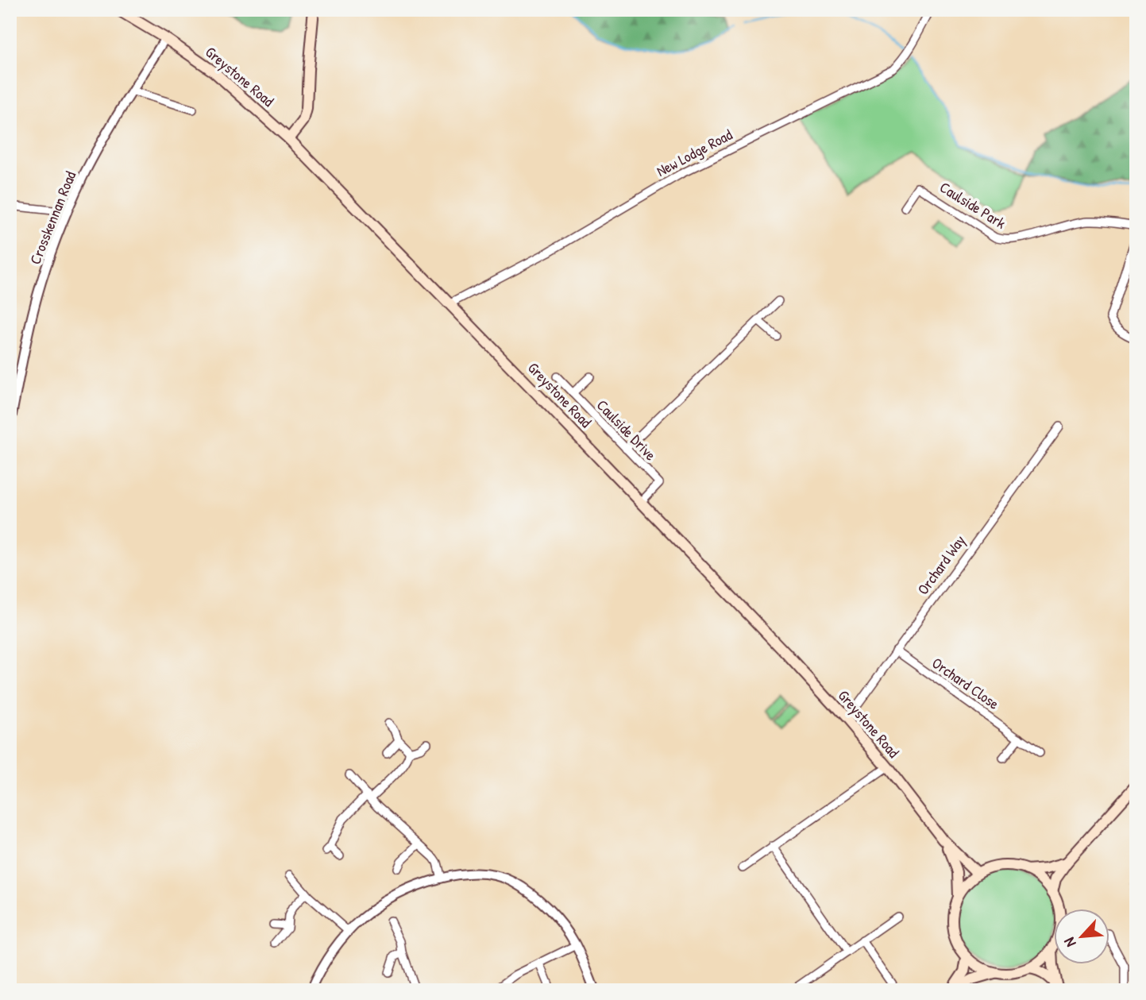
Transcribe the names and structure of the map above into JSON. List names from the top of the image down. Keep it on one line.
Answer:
{"streets":{"main road":["Greystone Road"],"street":["New Lodge Road","Caulside Park","Crosskennan Road","Caulside Drive","Orchard Way","Orchard Close"]},"crossings":[["Greystone Road","New Lodge Road"],["Greystone Road","Crosskennan Road"],["Greystone Road","Caulside Drive"],["Greystone Road","Orchard Way"],["Orchard Way","Orchard Close"]],"north":"bottom left"}
